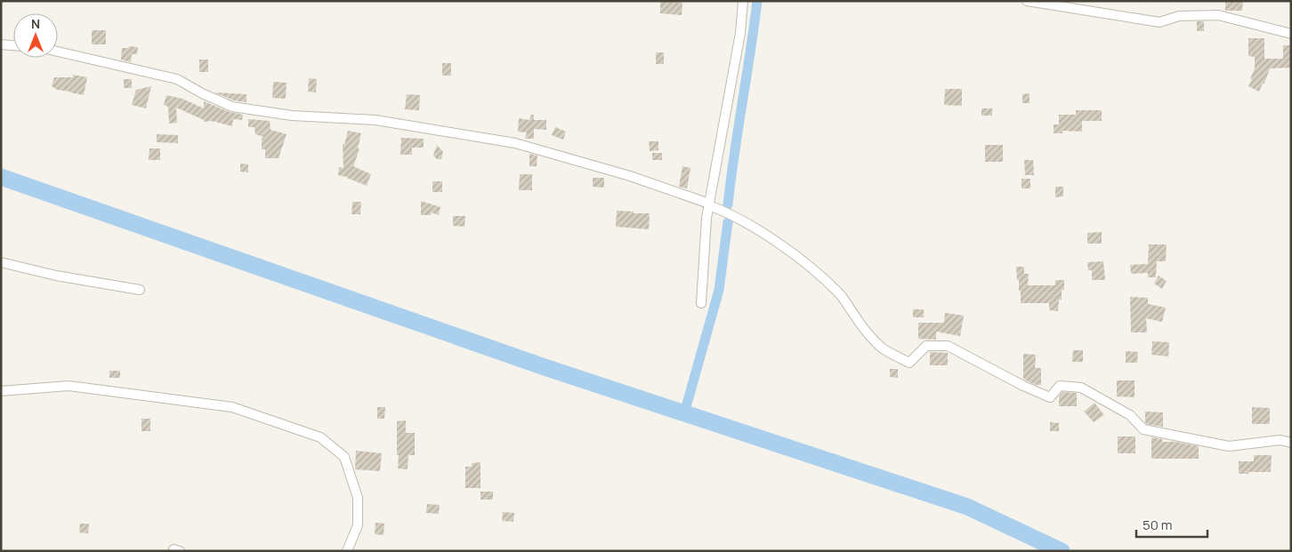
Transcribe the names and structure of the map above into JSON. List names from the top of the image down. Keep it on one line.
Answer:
{"scale_bar":"50 m","north":"top"}
